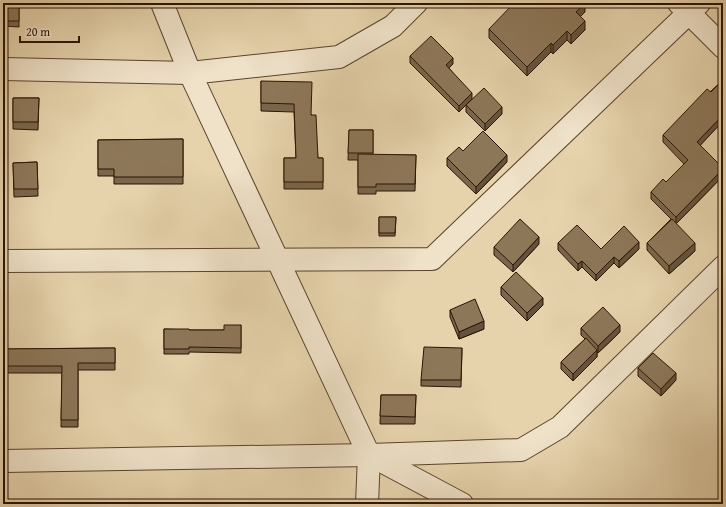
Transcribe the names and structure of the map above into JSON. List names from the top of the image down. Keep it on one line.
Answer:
{"scale_bar":"20 m"}
